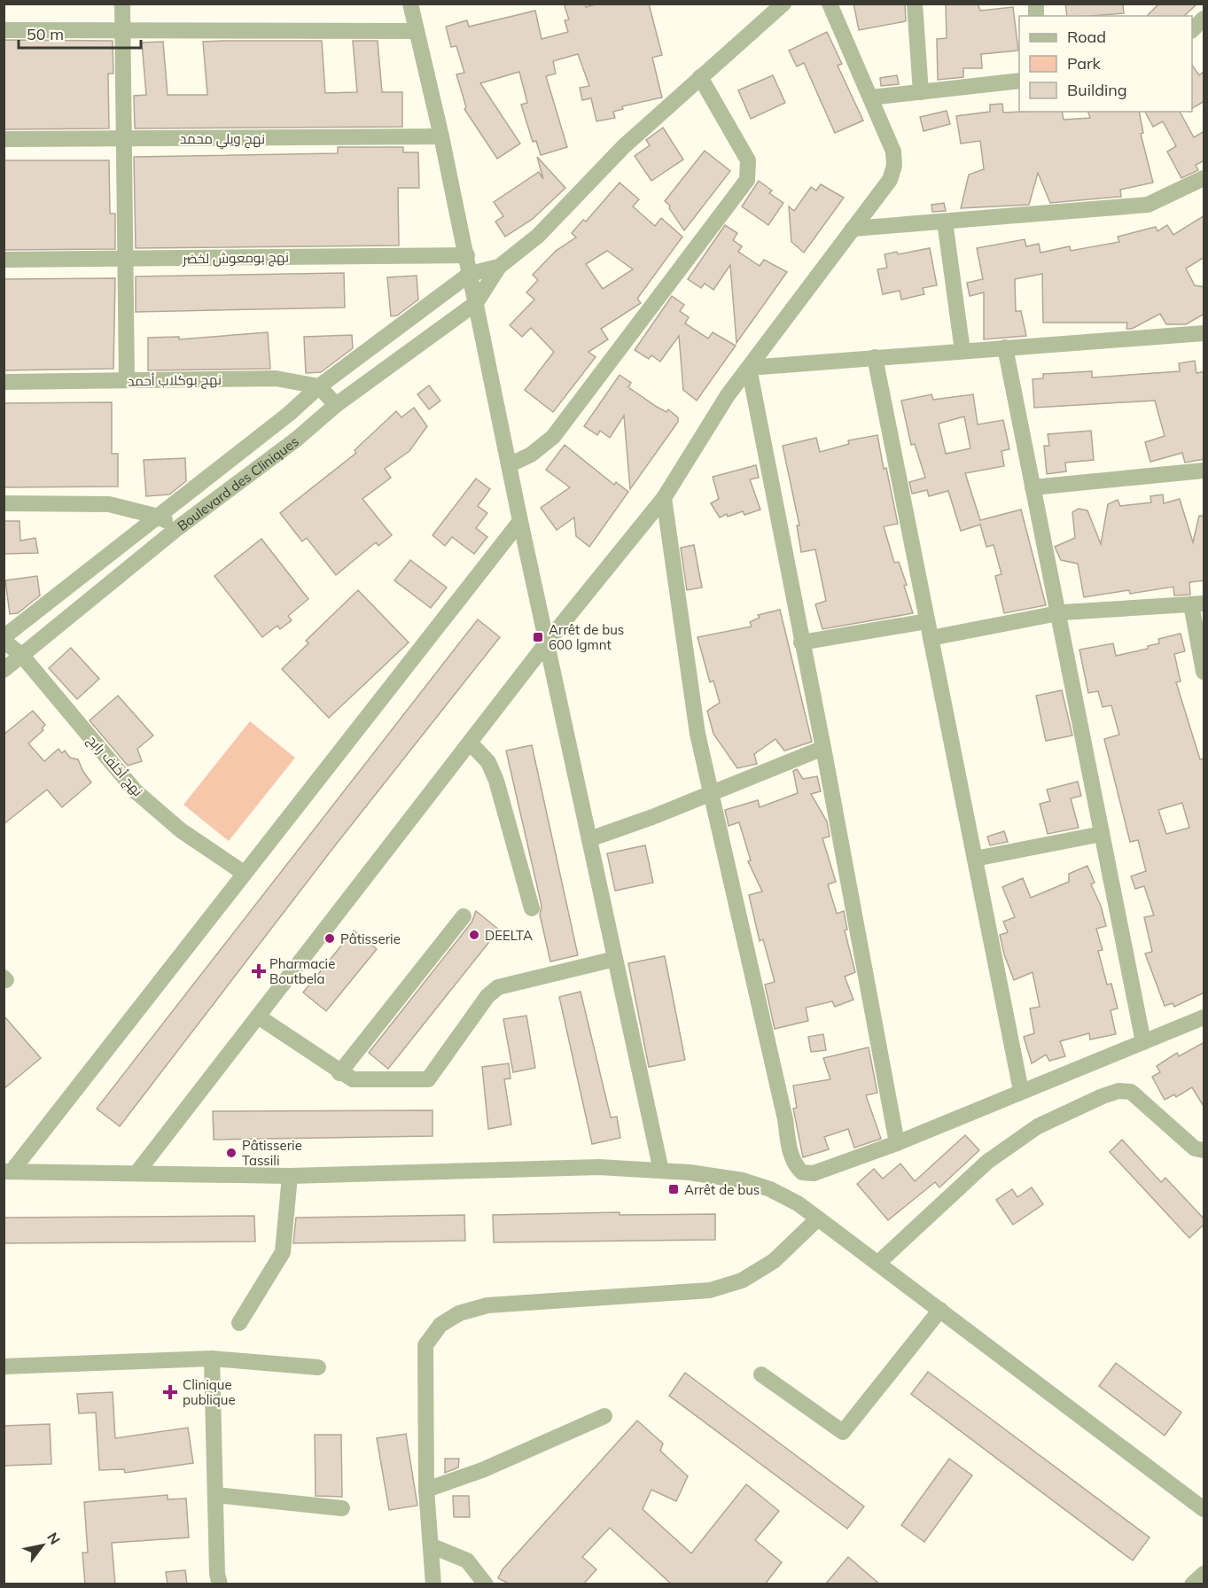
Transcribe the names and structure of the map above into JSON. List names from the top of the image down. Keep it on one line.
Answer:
{"streets":{"street":["نهج ويلي محمد","نهج بومعوش لخضر","نهج بوكلاب أحمد","Boulevard des Cliniques","نهج أخلف رابح"]},"crossings":[["نهج بوكلاب أحمد","Boulevard des Cliniques"],["Boulevard des Cliniques","نهج أخلف رابح"]],"places":{"transit":["Arrêt de bus 600 lgmnt","Arrêt de bus"],"other":["DEELTA","Pâtisserie","Pâtisserie Tassili"],"health":["Pharmacie Boutbela","Clinique publique"]},"legend":["Road","Park","Building"],"scale_bar":"50 m","north":"top right"}
